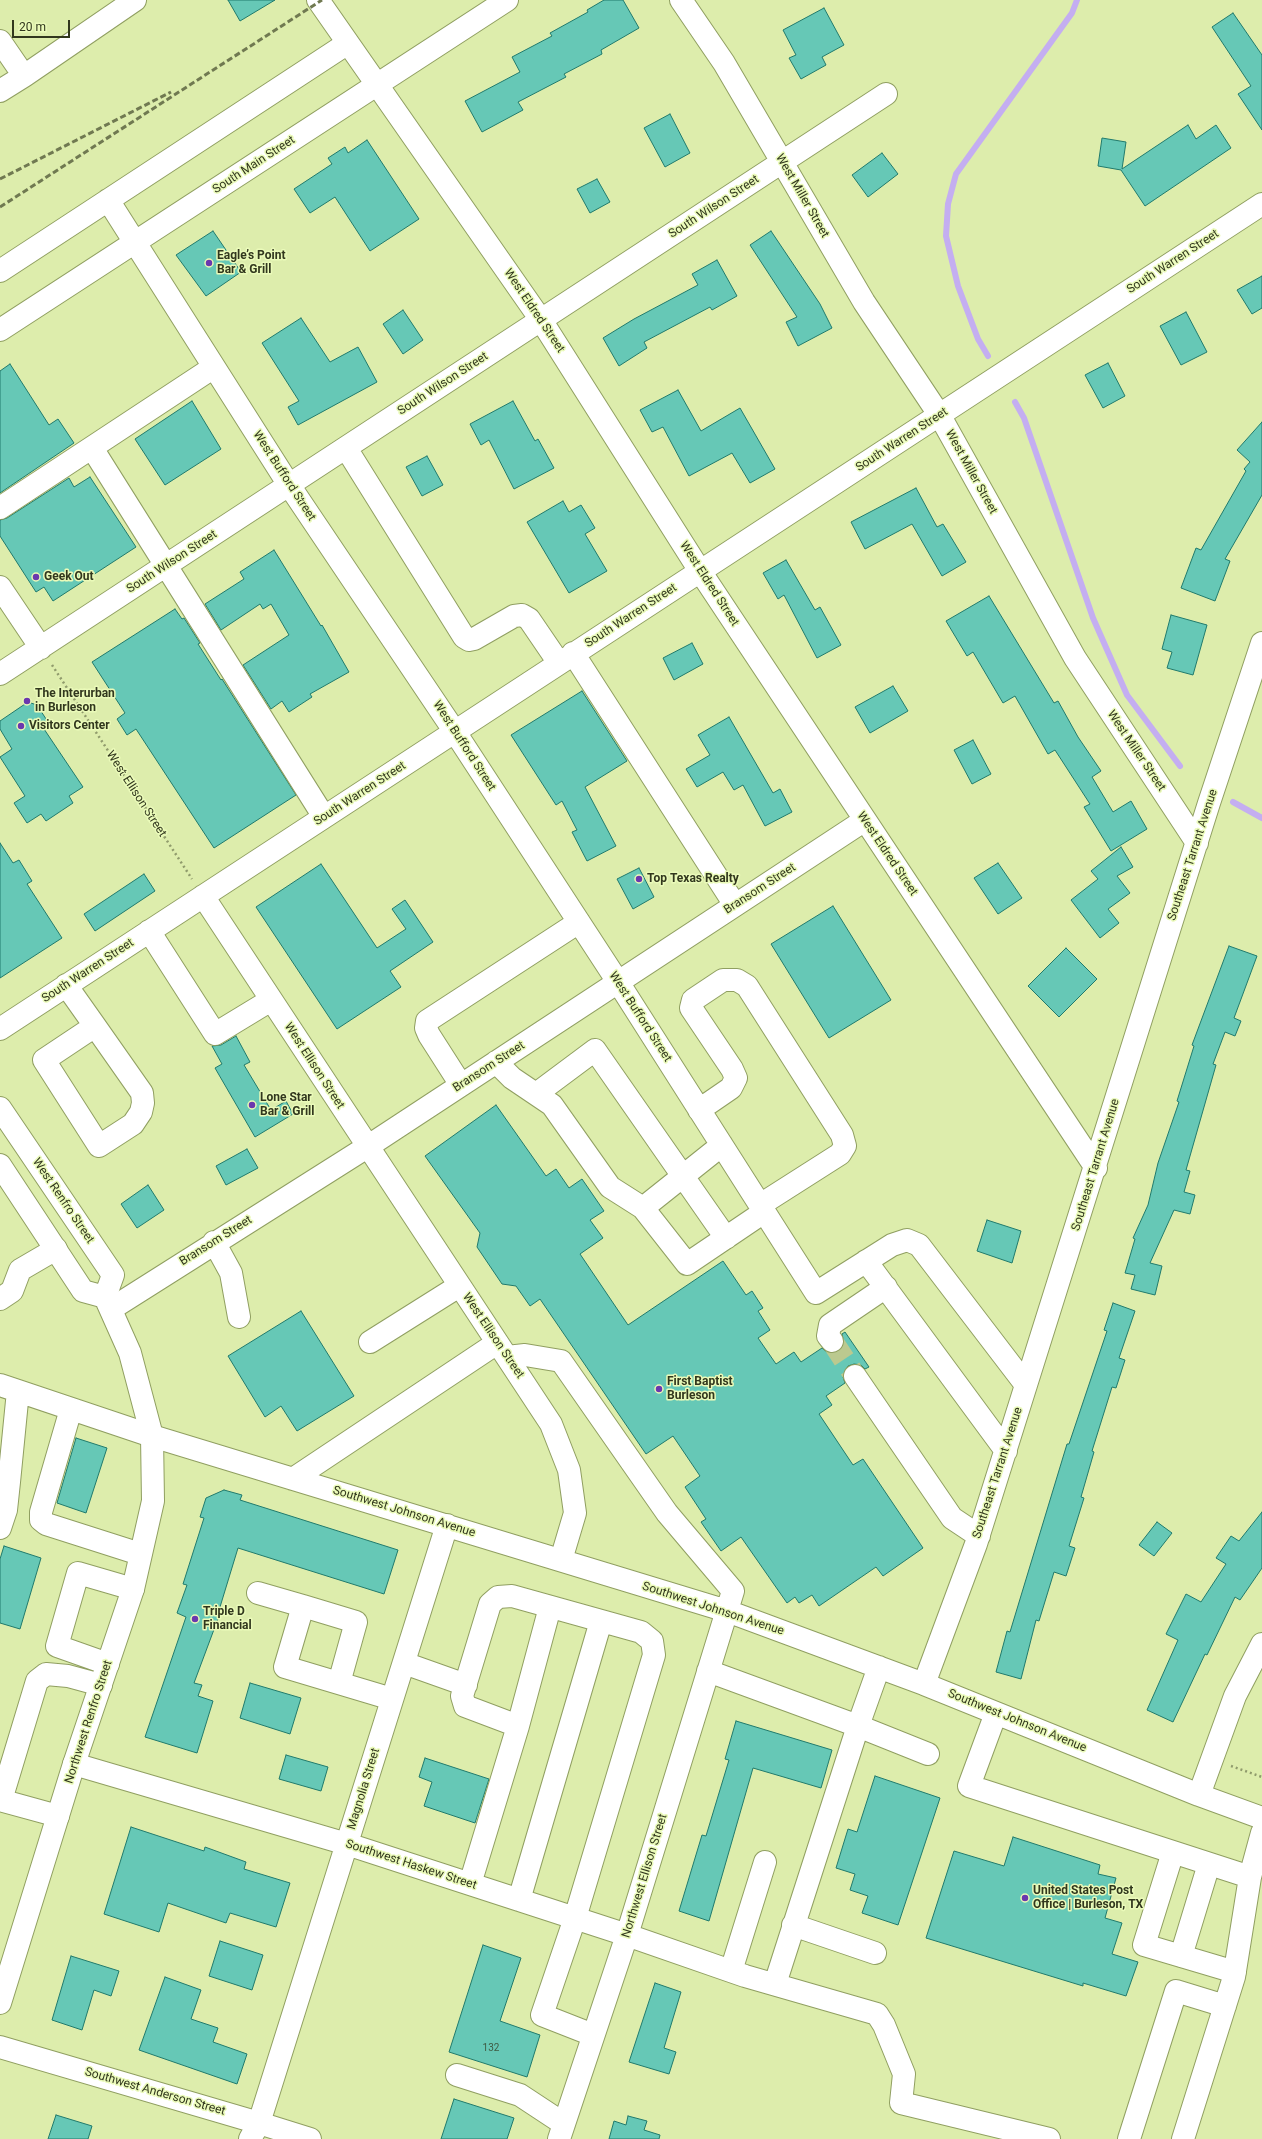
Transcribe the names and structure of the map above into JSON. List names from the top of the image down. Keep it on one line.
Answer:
{"streets":{"street":["South Main Street","West Miller Street","South Wilson Street","South Warren Street","West Eldred Street","West Bufford Street","West Ellison Street","Southeast Tarrant Avenue","Bransom Street","West Renfro Street","Southwest Johnson Avenue","Northwest Renfro Street","Magnolia Street","Southwest Haskew Street","Northwest Ellison Street","Southwest Anderson Street"]},"crossings":[["South Main Street","West Eldred Street"],["South Main Street","West Bufford Street"],["West Miller Street","South Wilson Street"],["West Miller Street","South Warren Street"],["West Miller Street","Southeast Tarrant Avenue"],["South Wilson Street","West Eldred Street"],["South Wilson Street","West Bufford Street"],["South Wilson Street","West Ellison Street"],["South Warren Street","West Eldred Street"],["South Warren Street","West Bufford Street"],["South Warren Street","West Ellison Street"],["West Eldred Street","Southeast Tarrant Avenue"],["West Eldred Street","Bransom Street"],["West Bufford Street","Bransom Street"],["West Ellison Street","Bransom Street"],["West Ellison Street","Southwest Johnson Avenue"],["West Ellison Street","Northwest Ellison Street"],["Southeast Tarrant Avenue","Southwest Johnson Avenue"],["Bransom Street","West Renfro Street"],["Southwest Johnson Avenue","Northwest Renfro Street"],["Southwest Johnson Avenue","Magnolia Street"],["Southwest Johnson Avenue","Northwest Ellison Street"],["Northwest Renfro Street","Southwest Haskew Street"],["Magnolia Street","Southwest Haskew Street"],["Magnolia Street","Southwest Anderson Street"],["Southwest Haskew Street","Northwest Ellison Street"]],"places":["Eagle’s Point Bar & Grill","Geek Out","The Interurban in Burleson","Visitors Center","Top Texas Realty","Lone Star Bar & Grill","First Baptist Burleson","Triple D Financial","United States Post Office | Burleson, TX"],"house_numbers":["132"],"scale_bar":"20 m"}
